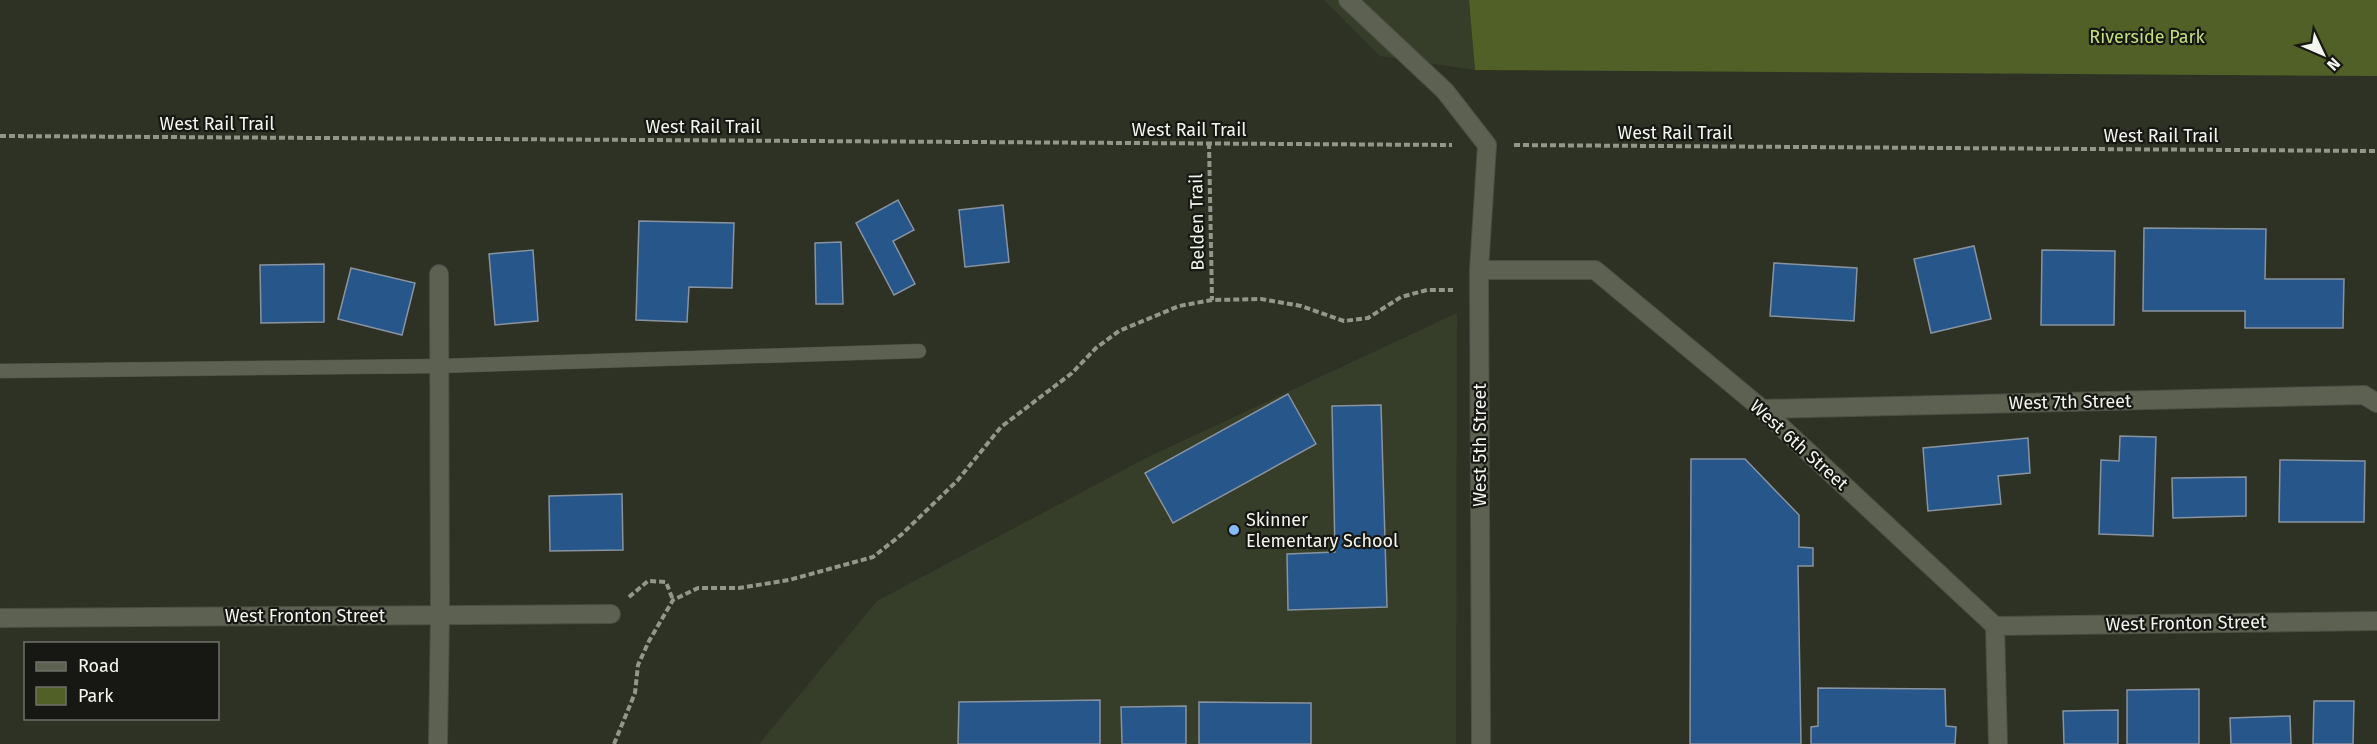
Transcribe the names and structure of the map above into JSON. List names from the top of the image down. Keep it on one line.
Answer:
{"streets":{"street":["West 7th Street","West 5th Street","West 6th Street","West Fronton Street"],"path":["West Rail Trail","Belden Trail"]},"crossings":[["West Rail Trail","Belden Trail"],["West Rail Trail","West 5th Street"],["West 7th Street","West 6th Street"],["West 5th Street","West 6th Street"],["West 6th Street","West Fronton Street"]],"parks":["Riverside Park"],"places":["Skinner Elementary School"],"legend":["Road","Park"],"north":"bottom right"}
